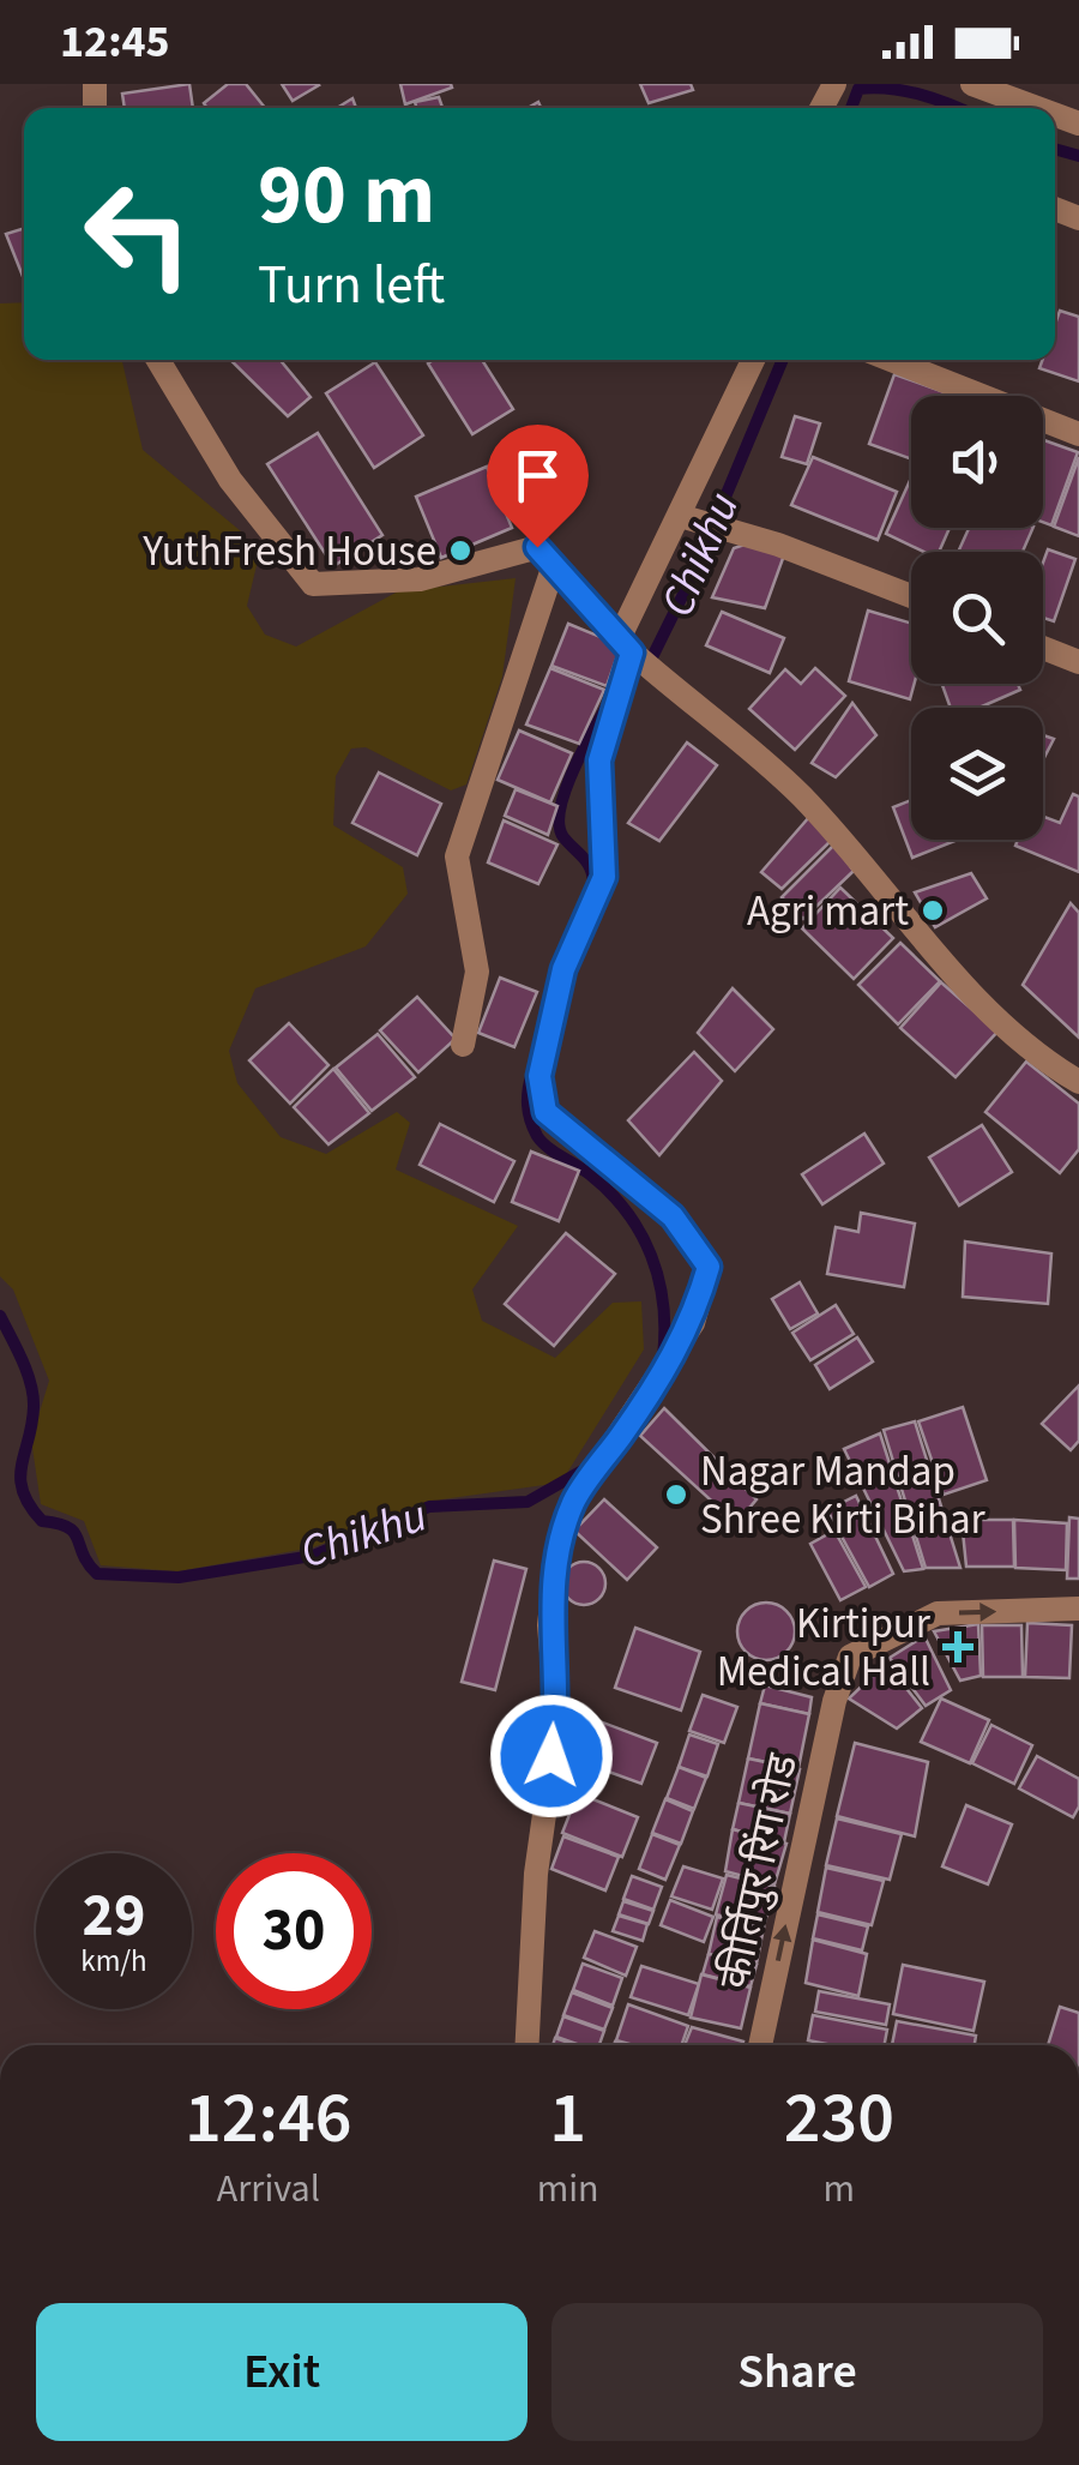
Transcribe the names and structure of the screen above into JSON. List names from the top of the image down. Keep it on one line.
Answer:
{"streets":{"street":["कीर्तिपुर रिंग रोड"]},"one_way":["कीर्तिपुर रिंग रोड"],"water":["Chikhu"],"places":{"other":["YuthFresh House","Agri mart","Nagar Mandap Shree Kirti Bihar"],"health":["Kirtipur Medical Hall"]},"page":{"status":"12:45","turn":["90 m","Turn left"],"speed":"29 km/h","limit":"30","eta":["12:46","Arrival","1","min","230","m"],"buttons":["Exit","Share"]}}
